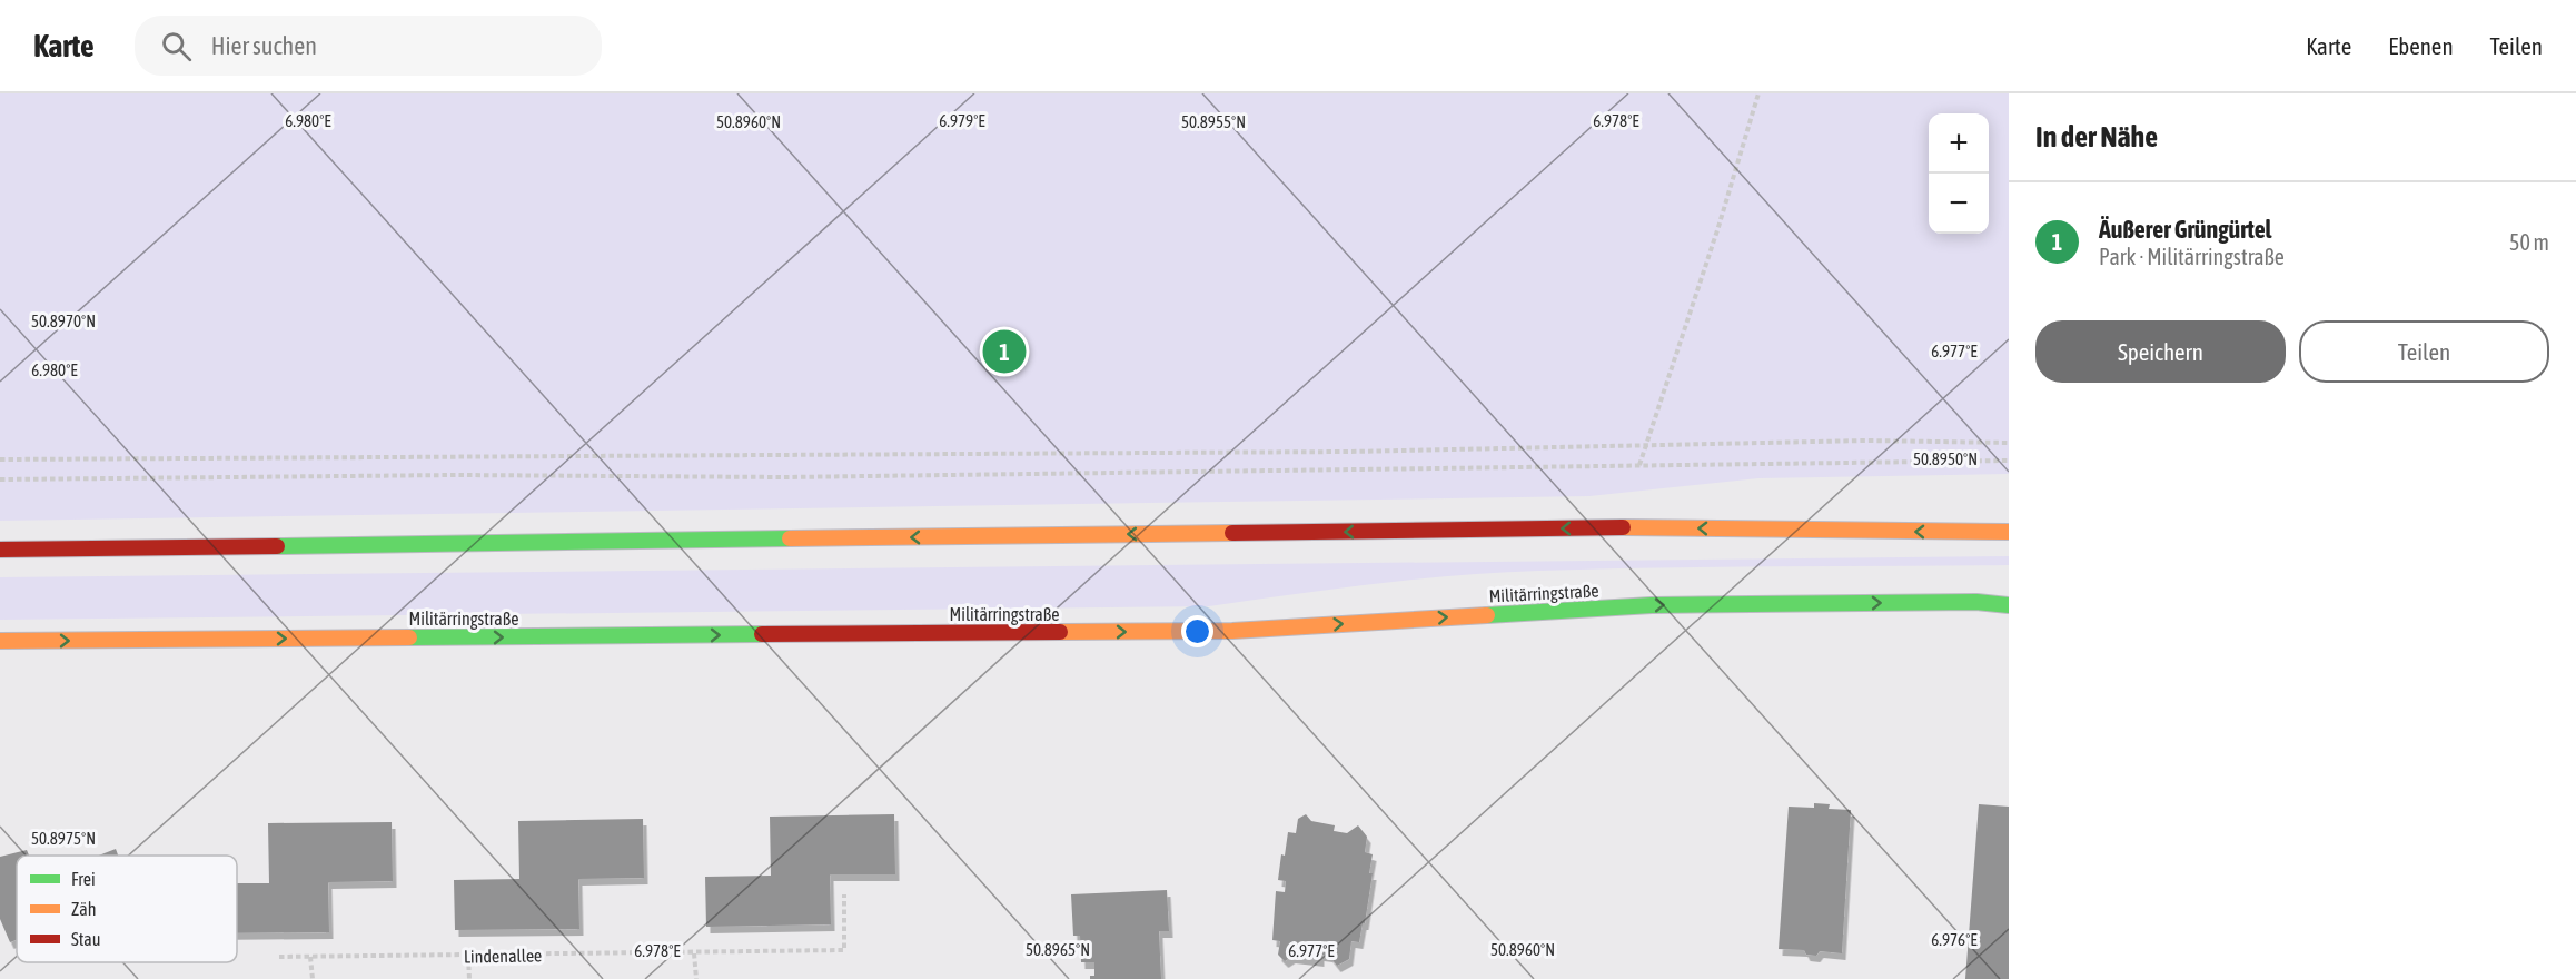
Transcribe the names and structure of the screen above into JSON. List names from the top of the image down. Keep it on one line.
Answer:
{"streets":{"main road":["Militärringstraße"],"path":["Lindenallee"]},"legend":["Frei","Zäh","Stau"],"page":{"header":"Karte","search":"Hier suchen","nav":["Karte","Ebenen","Teilen"],"heading":"In der Nähe","map_buttons":["+","−"],"list":[{"mark":"1","name":"Äußerer Grüngürtel","note":"Park · Militärringstraße","value":"50 m"}],"buttons":["Speichern","Teilen"],"pins":"1"},"coordinates":["6.980°E","6.979°E","6.978°E","50.8960°N","50.8955°N","50.8970°N","6.977°E","50.8950°N","50.8975°N","6.976°E","50.8965°N"]}
